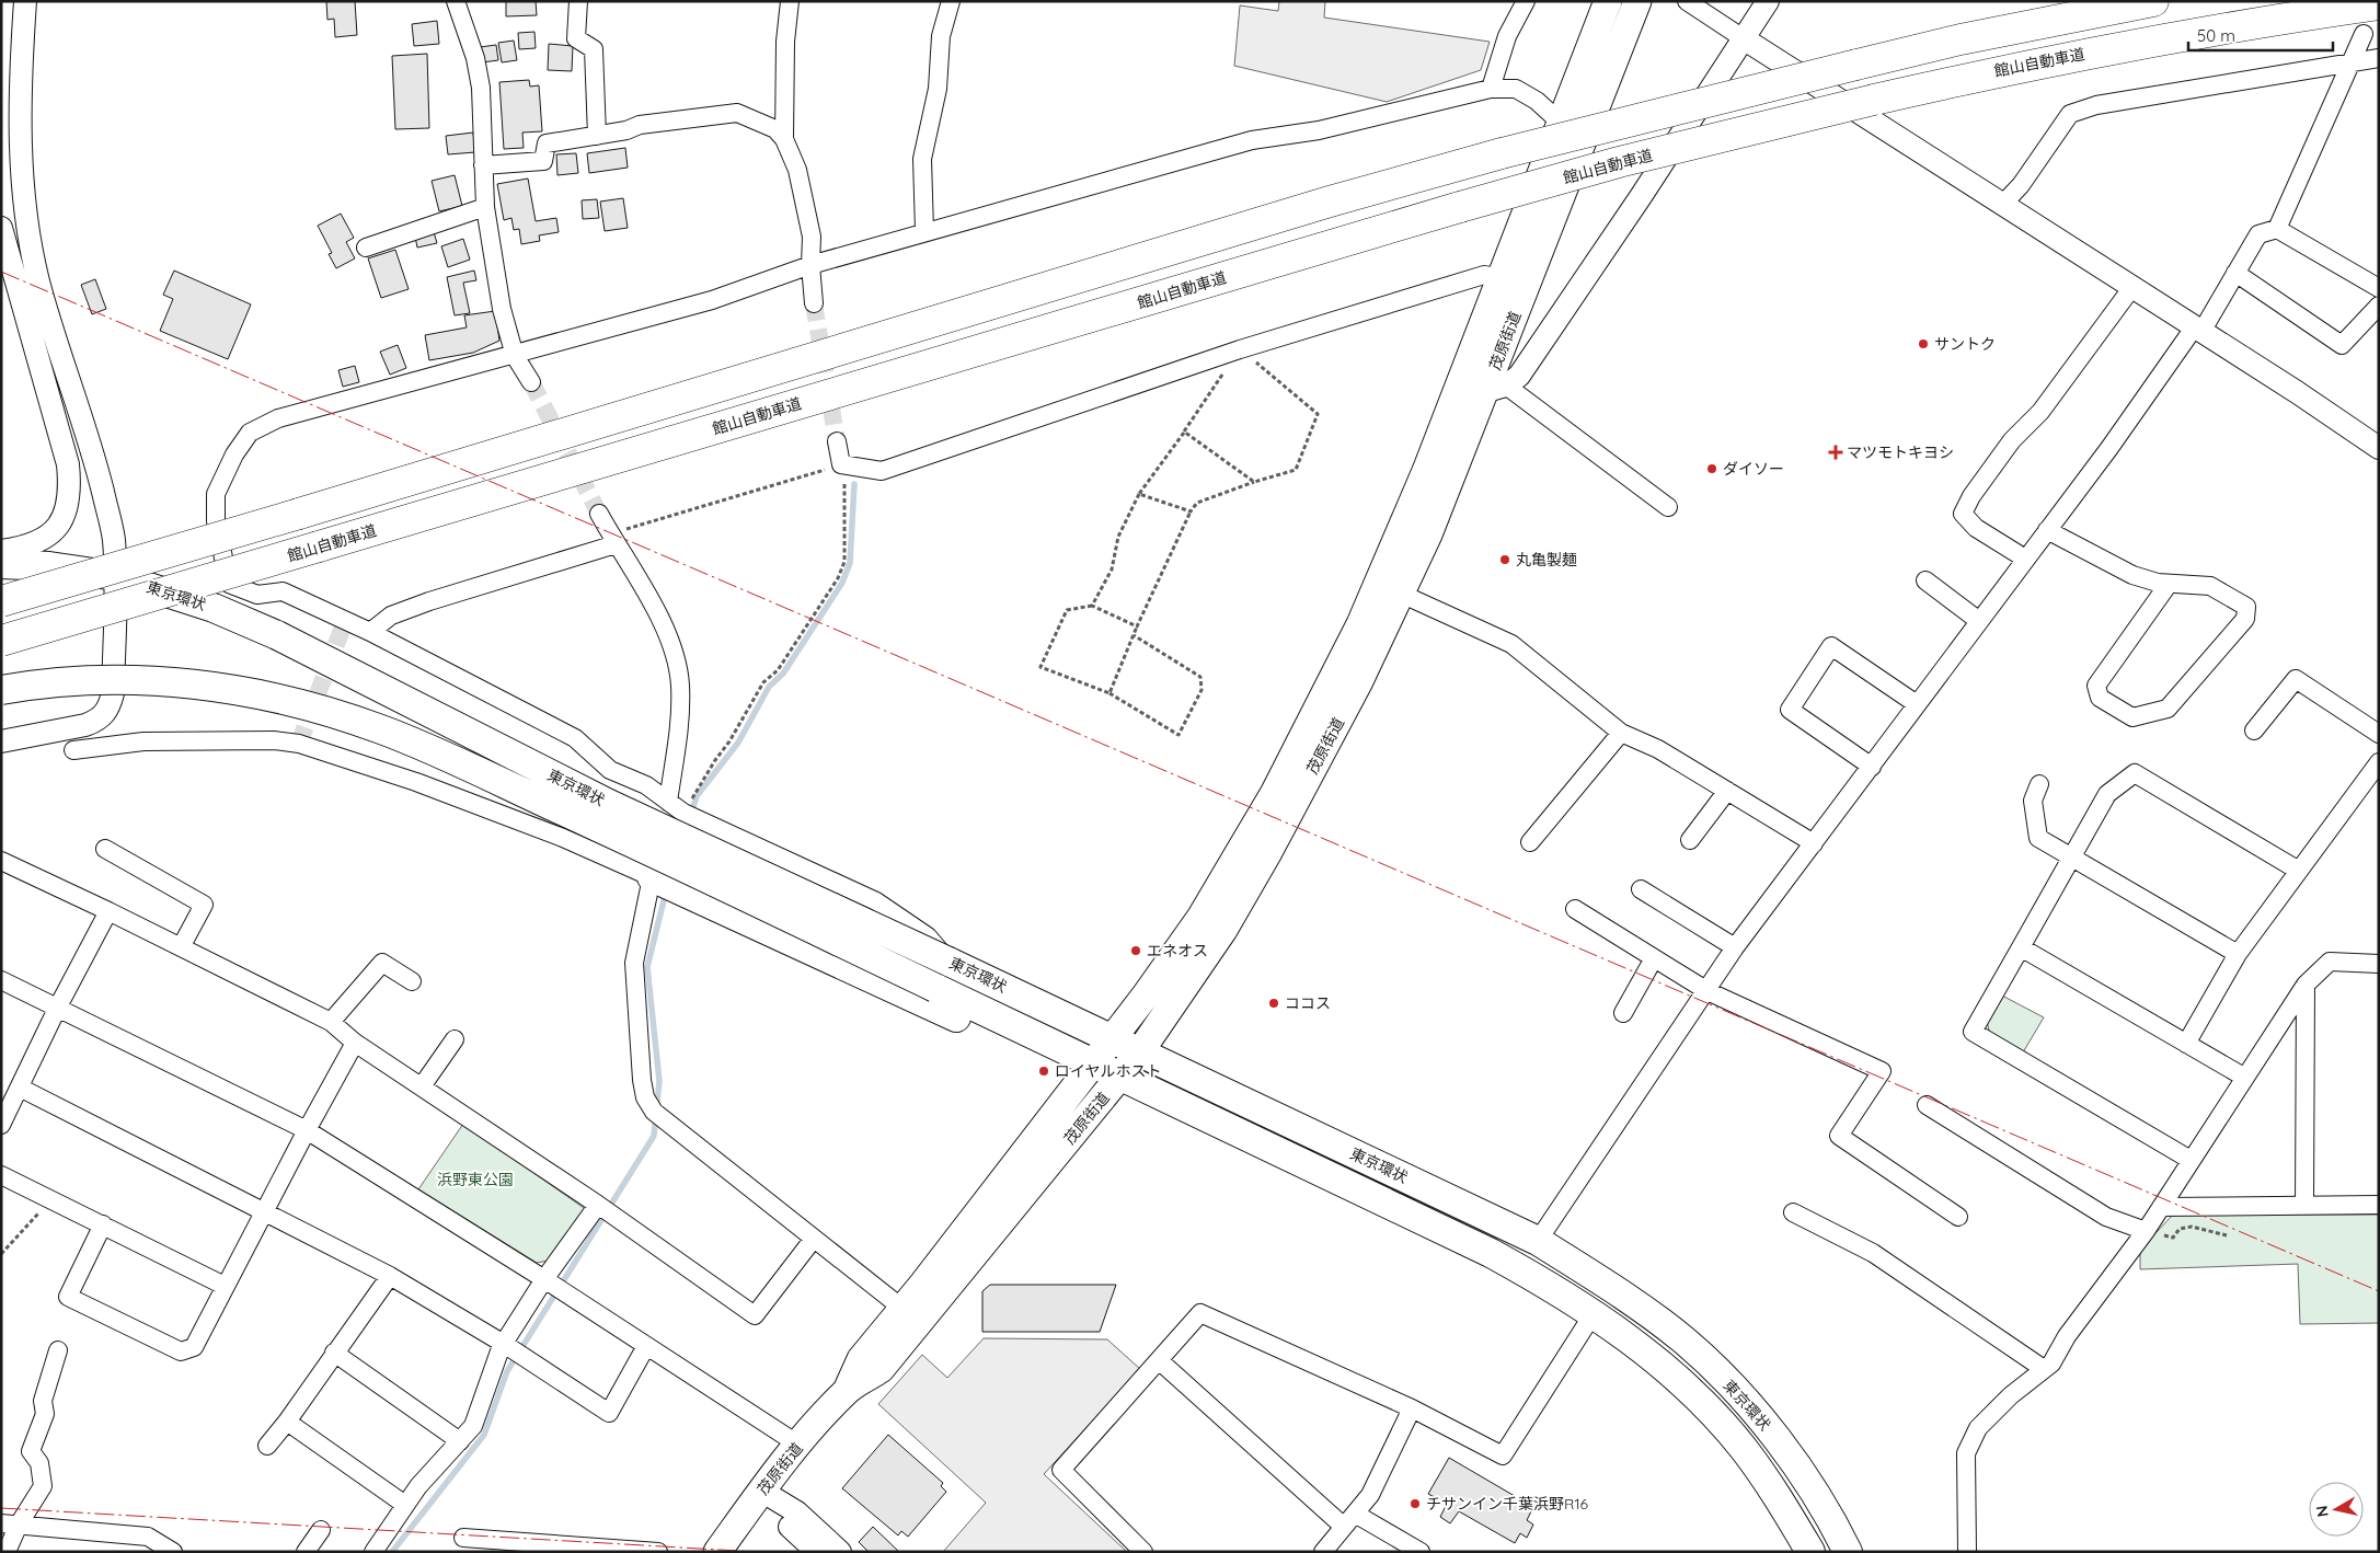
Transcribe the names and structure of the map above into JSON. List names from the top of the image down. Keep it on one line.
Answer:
{"streets":{"highway":["館山自動車道","東京環状"],"main road":["茂原街道"]},"crossings":[["茂原街道","東京環状"]],"parks":["浜野東公園"],"places":{"other":["サントク","ダイソー","丸亀製麺","エネオス","ココス","ロイヤルホスト","チサンイン千葉浜野R16"],"health":["マツモトキヨシ"]},"scale_bar":"50 m","north":"left"}
